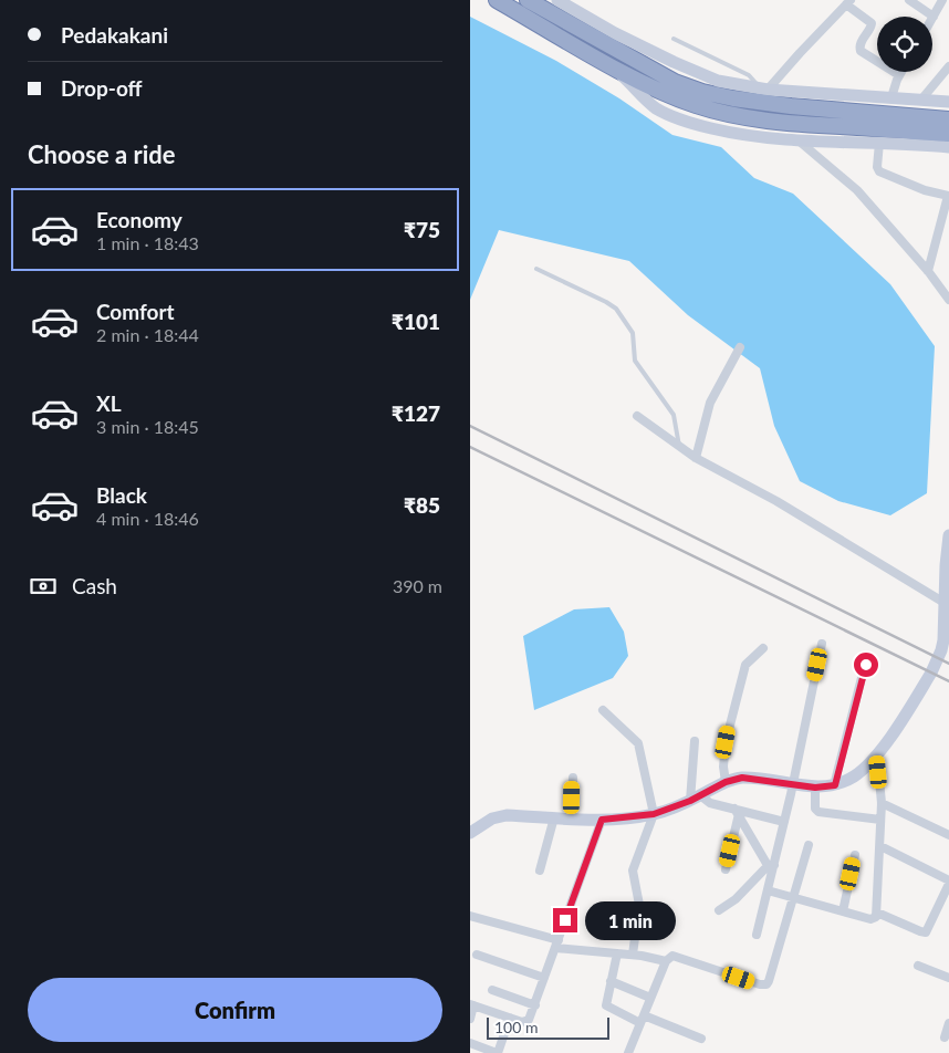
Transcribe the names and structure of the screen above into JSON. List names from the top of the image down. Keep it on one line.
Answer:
{"scale_bar":"100 m","page":{"banner":["Pedakakani","Drop-off"],"heading":"Choose a ride","list":[{"name":"Economy","note":"1 min · 18:43","value":"₹75"},{"name":"Comfort","note":"2 min · 18:44","value":"₹101"},{"name":"XL","note":"3 min · 18:45","value":"₹127"},{"name":"Black","note":"4 min · 18:46","value":"₹85"}],"pay":["Cash","390 m"],"bubble":"1 min","buttons":"Confirm","scale":"100 m"}}
